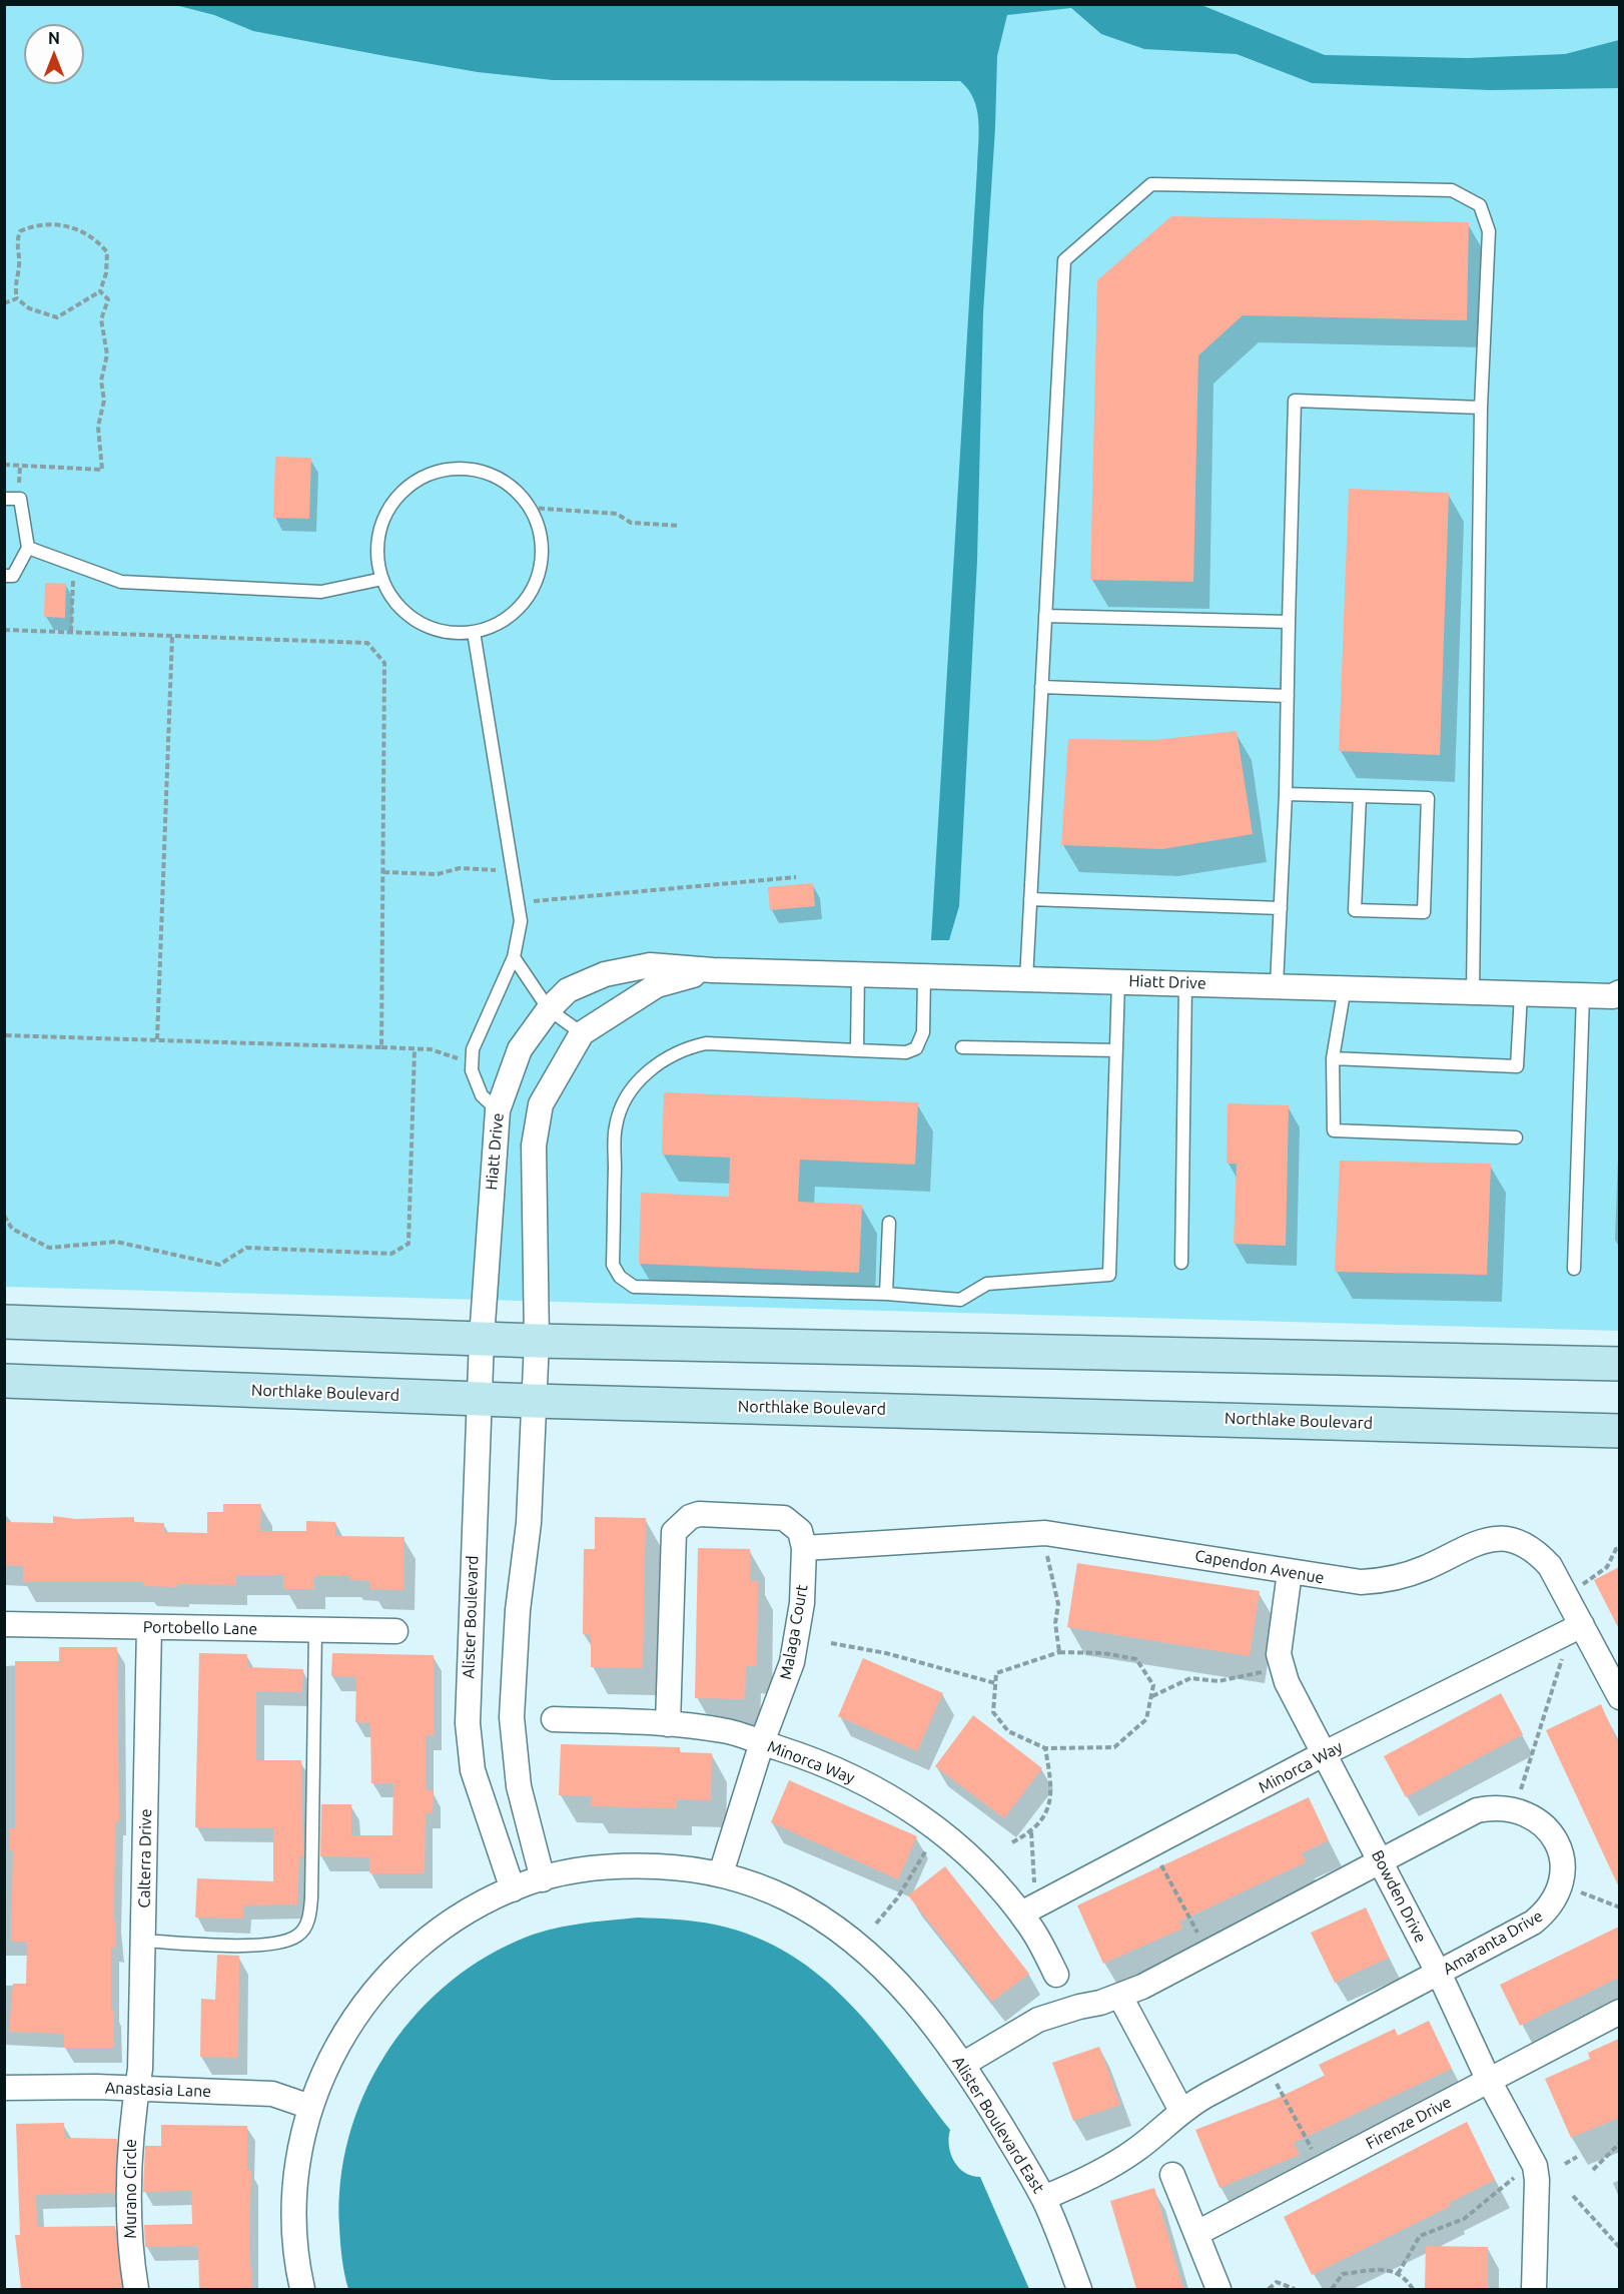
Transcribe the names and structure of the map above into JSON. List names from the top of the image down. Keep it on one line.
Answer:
{"streets":{"main road":["Northlake Boulevard"],"street":["Hiatt Drive","Capendon Avenue","Alister Boulevard","Portobello Lane","Malaga Court","Minorca Way","Calterra Drive","Bowden Drive","Amaranta Drive","Anastasia Lane","Firenze Drive","Alister Boulevard East","Murano Circle"]},"crossings":[["Hiatt Drive","Alister Boulevard"],["Northlake Boulevard","Alister Boulevard"],["Capendon Avenue","Malaga Court"],["Capendon Avenue","Minorca Way"],["Capendon Avenue","Bowden Drive"],["Alister Boulevard","Alister Boulevard East"],["Portobello Lane","Calterra Drive"],["Malaga Court","Minorca Way"],["Malaga Court","Alister Boulevard East"],["Minorca Way","Bowden Drive"],["Calterra Drive","Anastasia Lane"],["Calterra Drive","Murano Circle"],["Bowden Drive","Amaranta Drive"],["Bowden Drive","Firenze Drive"],["Amaranta Drive","Alister Boulevard East"],["Anastasia Lane","Alister Boulevard East"],["Anastasia Lane","Murano Circle"]],"north":"top"}
